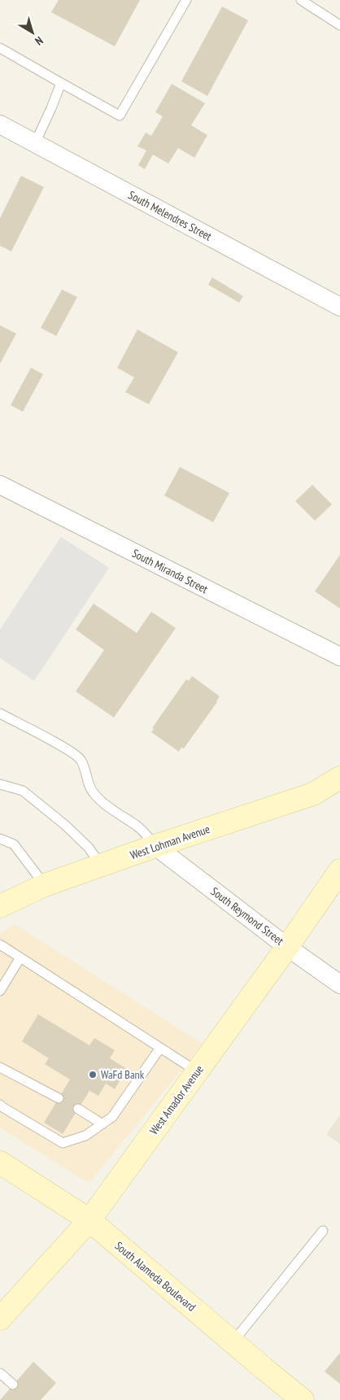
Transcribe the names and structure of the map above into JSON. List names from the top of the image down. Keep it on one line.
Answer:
{"streets":{"main road":["West Lohman Avenue","West Amador Avenue","South Alameda Boulevard"],"street":["South Melendres Street","South Miranda Street","South Reymond Street"]},"crossings":[["West Lohman Avenue","South Reymond Street"],["South Reymond Street","West Amador Avenue"],["West Amador Avenue","South Alameda Boulevard"]],"places":["WaFd Bank"],"north":"bottom right"}
